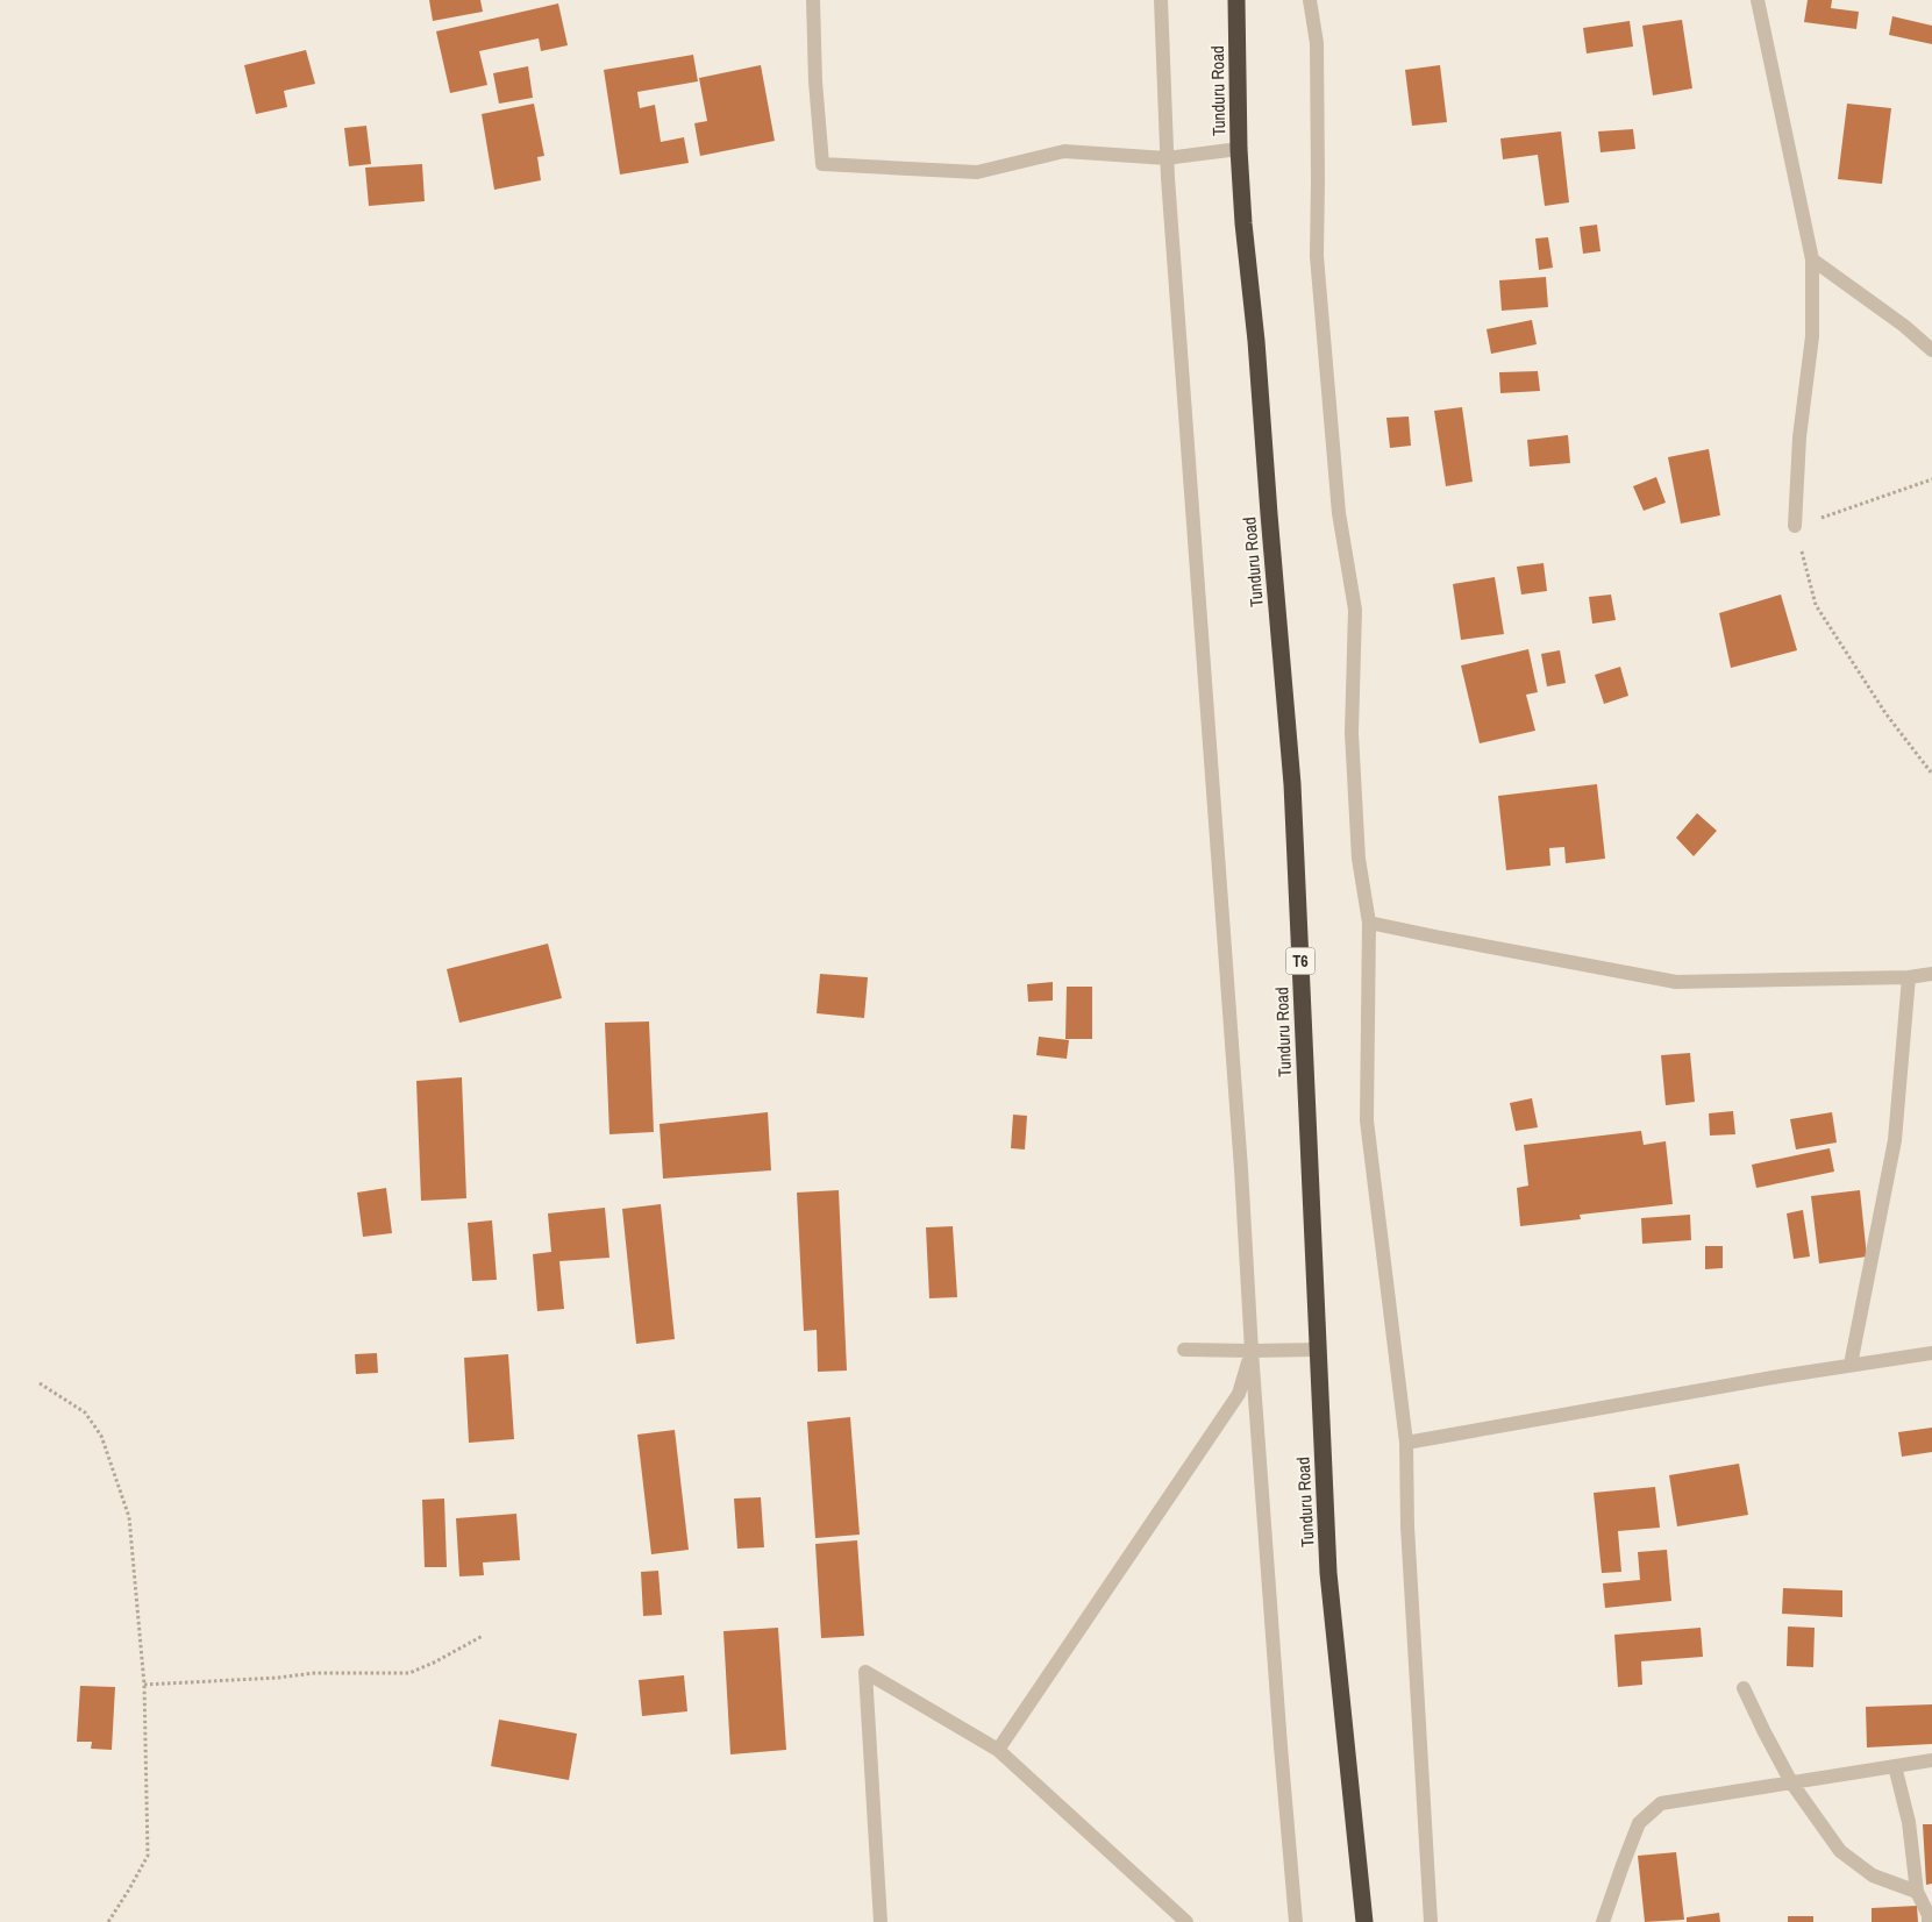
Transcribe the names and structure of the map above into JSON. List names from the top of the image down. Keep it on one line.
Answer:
{"streets":{"highway":["Tunduru Road","T6"]}}
